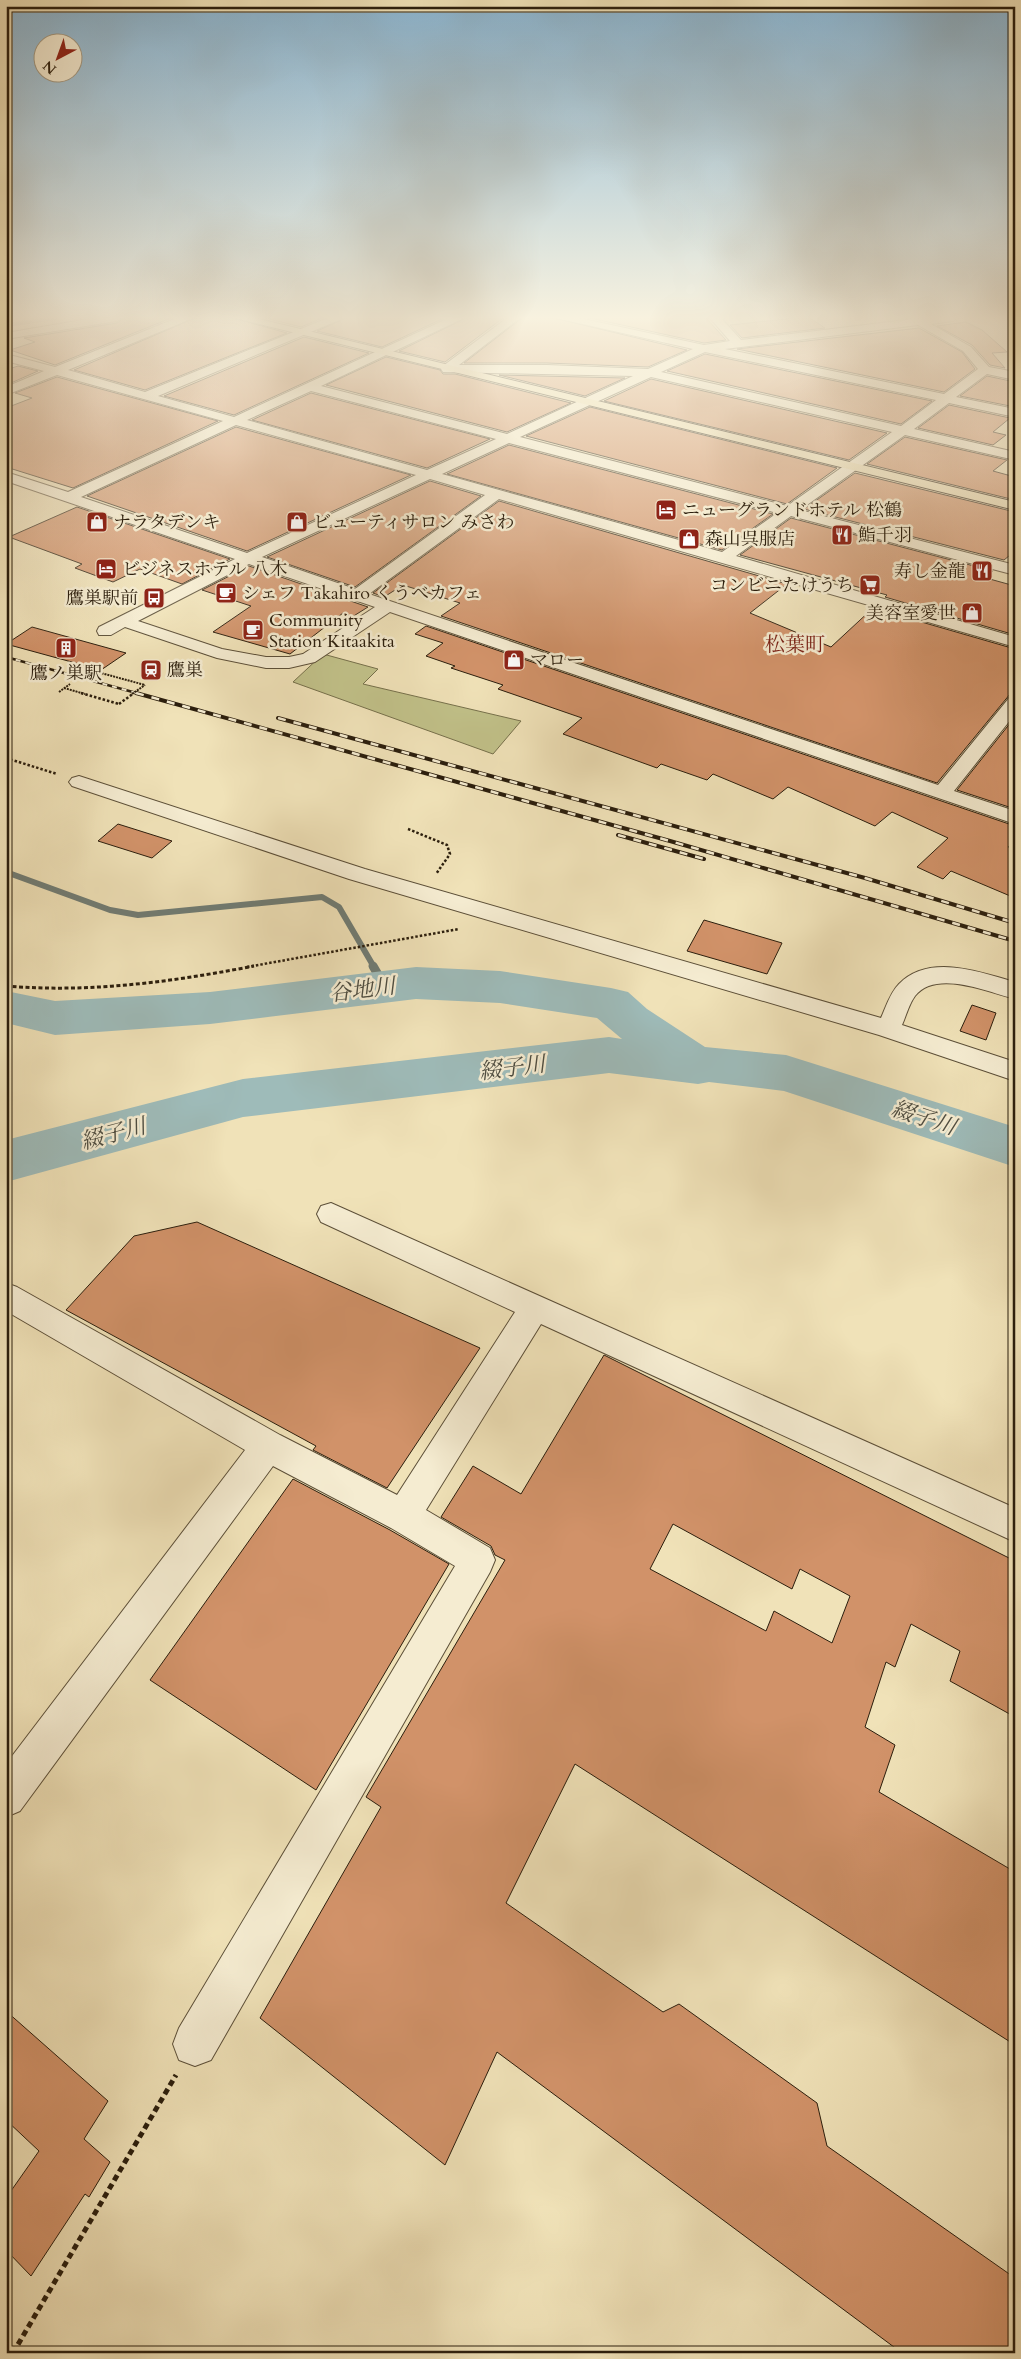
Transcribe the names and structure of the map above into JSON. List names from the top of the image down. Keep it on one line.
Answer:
{"districts":["松葉町"],"water":["谷地川","綴子川"],"places":{"hotel":["ニューグランドホテル 松鶴","ビジネスホテル 八木"],"shop":["ナラタデンキ","ビューティサロン みさわ","森山呉服店","美容室愛世","マロー"],"restaurant":["鮨千羽","寿し金龍"],"supermarket":["コンビニたけうち"],"cafe":["シェフ Takahiro くうべカフェ","Community Station Kitaakita"],"bus stop":["鷹巣駅前"],"building":["鷹ノ巣駅"],"station":["鷹巣"]},"north":"bottom left"}
